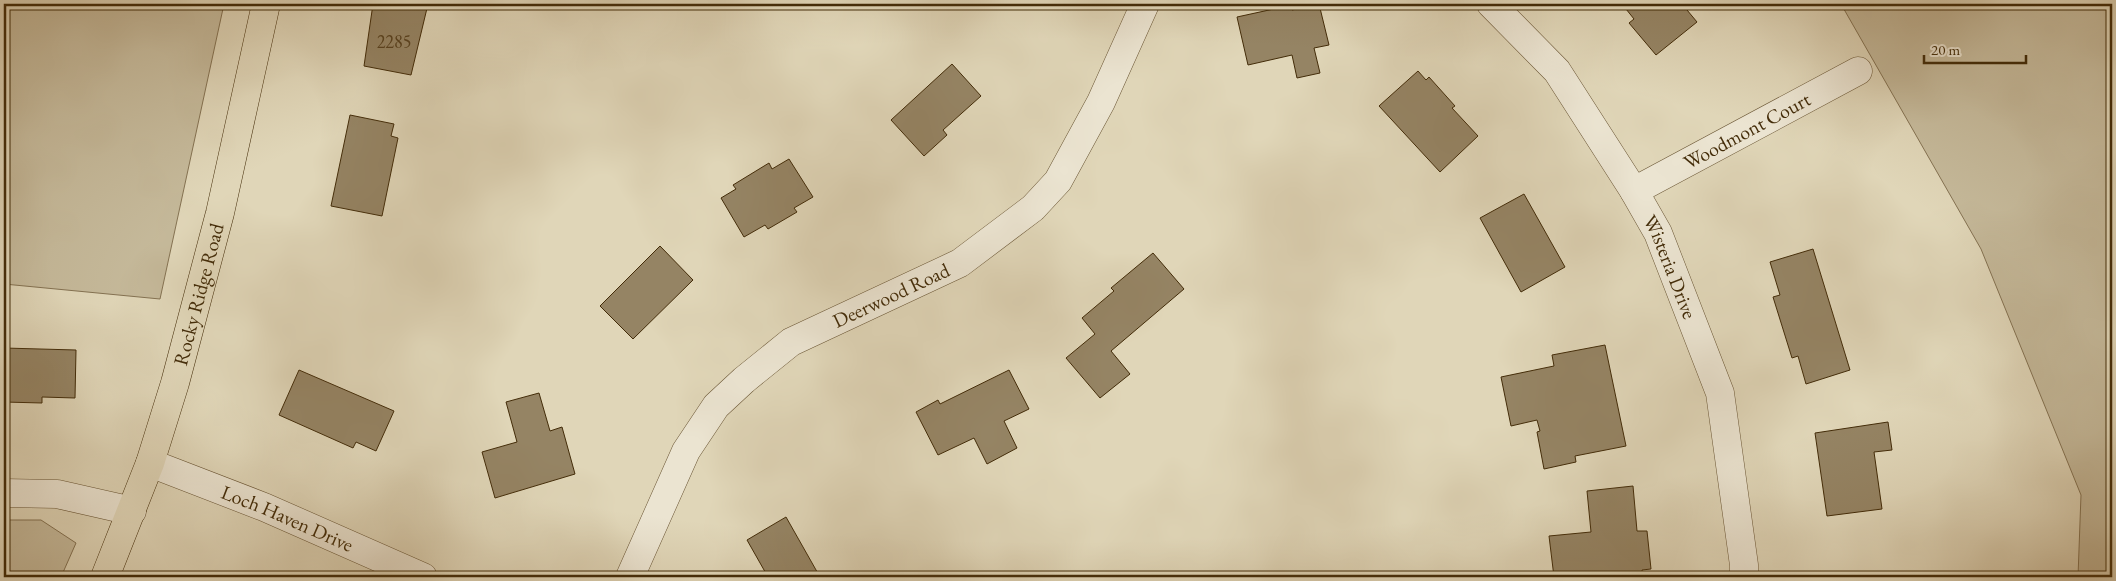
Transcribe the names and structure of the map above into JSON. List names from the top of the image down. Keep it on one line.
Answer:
{"streets":{"main road":["Rocky Ridge Road"],"street":["Woodmont Court","Wisteria Drive","Deerwood Road","Loch Haven Drive"]},"crossings":[["Woodmont Court","Wisteria Drive"],["Rocky Ridge Road","Loch Haven Drive"]],"house_numbers":["2285"],"scale_bar":"20 m"}
